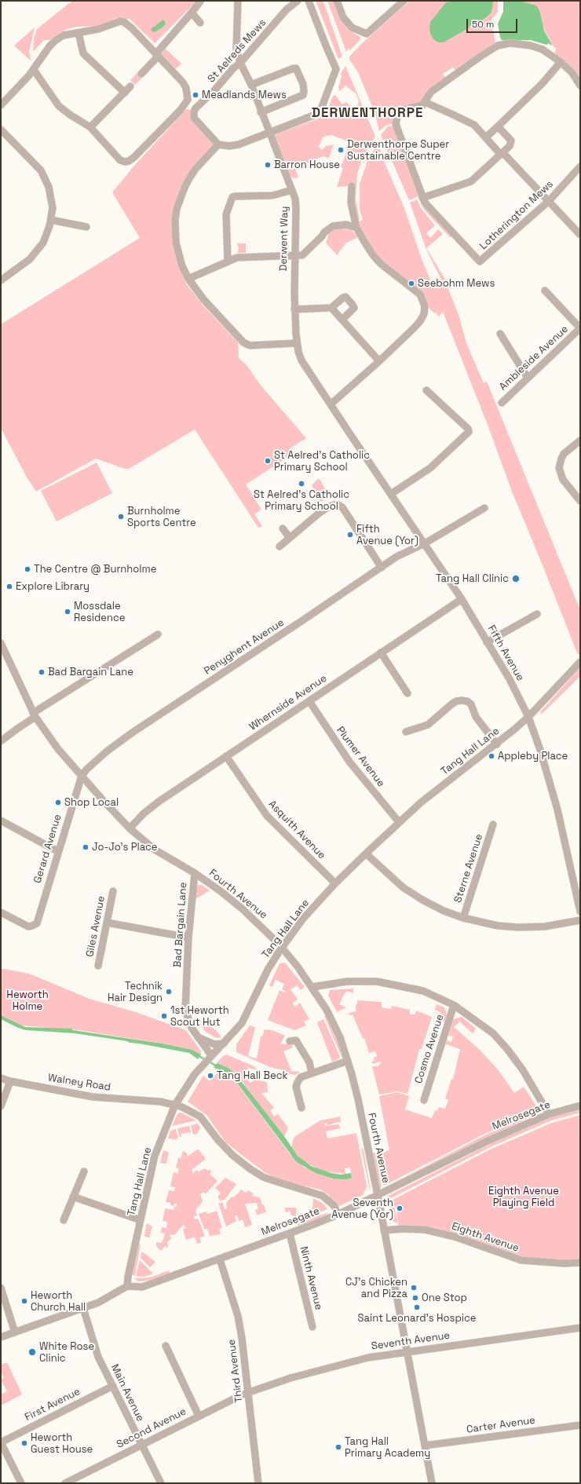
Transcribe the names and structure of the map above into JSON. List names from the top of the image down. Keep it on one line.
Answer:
{"streets":{"street":["St Aelreds Mews","Lotherington Mews","Derwent Way","Ambleside Avenue","Penyghent Avenue","Fifth Avenue","Whernside Avenue","Tang Hall Lane","Plumer Avenue","Asquith Avenue","Gerard Avenue","Sterne Avenue","Fourth Avenue","Bad Bargain Lane","Giles Avenue","Cosmo Avenue","Walney Road","Melrosegate","Eighth Avenue","Ninth Avenue","Seventh Avenue","Third Avenue","Main Avenue","First Avenue","Carter Avenue","Second Avenue"]},"crossings":[["St Aelreds Mews","Derwent Way"],["Derwent Way","Fifth Avenue"],["Penyghent Avenue","Fifth Avenue"],["Penyghent Avenue","Gerard Avenue"],["Penyghent Avenue","Bad Bargain Lane"],["Fifth Avenue","Whernside Avenue"],["Fifth Avenue","Tang Hall Lane"],["Whernside Avenue","Plumer Avenue"],["Whernside Avenue","Asquith Avenue"],["Whernside Avenue","Bad Bargain Lane"],["Tang Hall Lane","Plumer Avenue"],["Tang Hall Lane","Asquith Avenue"],["Tang Hall Lane","Fourth Avenue"],["Tang Hall Lane","Bad Bargain Lane"],["Tang Hall Lane","Walney Road"],["Tang Hall Lane","Melrosegate"],["Gerard Avenue","Bad Bargain Lane"],["Fourth Avenue","Bad Bargain Lane"],["Fourth Avenue","Melrosegate"],["Fourth Avenue","Eighth Avenue"],["Fourth Avenue","Seventh Avenue"],["Fourth Avenue","Carter Avenue"],["Walney Road","Melrosegate"],["Melrosegate","Ninth Avenue"],["Melrosegate","Third Avenue"],["Seventh Avenue","Third Avenue"],["Seventh Avenue","Second Avenue"],["Third Avenue","Second Avenue"],["Main Avenue","First Avenue"],["Main Avenue","Second Avenue"]],"districts":["DERWENTHORPE"],"parks":["Heworth Holme","Eighth Avenue Playing Field"],"places":["Meadlands Mews","Derwenthorpe Super Sustainable Centre","Barron House","Seebohm Mews","St Aelred's Catholic Primary School","St Aelred’s Catholic Primary School","Burnholme Sports Centre","Fifth Avenue (Yor)","The Centre @ Burnholme","Tang Hall Clinic","Explore Library","Mossdale Residence","Bad Bargain Lane","Appleby Place","Shop Local","Jo-Jo's Place","Technik Hair Design","1st Heworth Scout Hut","Tang Hall Beck","Seventh Avenue (Yor)","CJ's Chicken and Pizza","One Stop","Heworth Church Hall","Saint Leonard's Hospice","White Rose Clinic","Heworth Guest House","Tang Hall Primary Academy"],"scale_bar":"50 m"}
